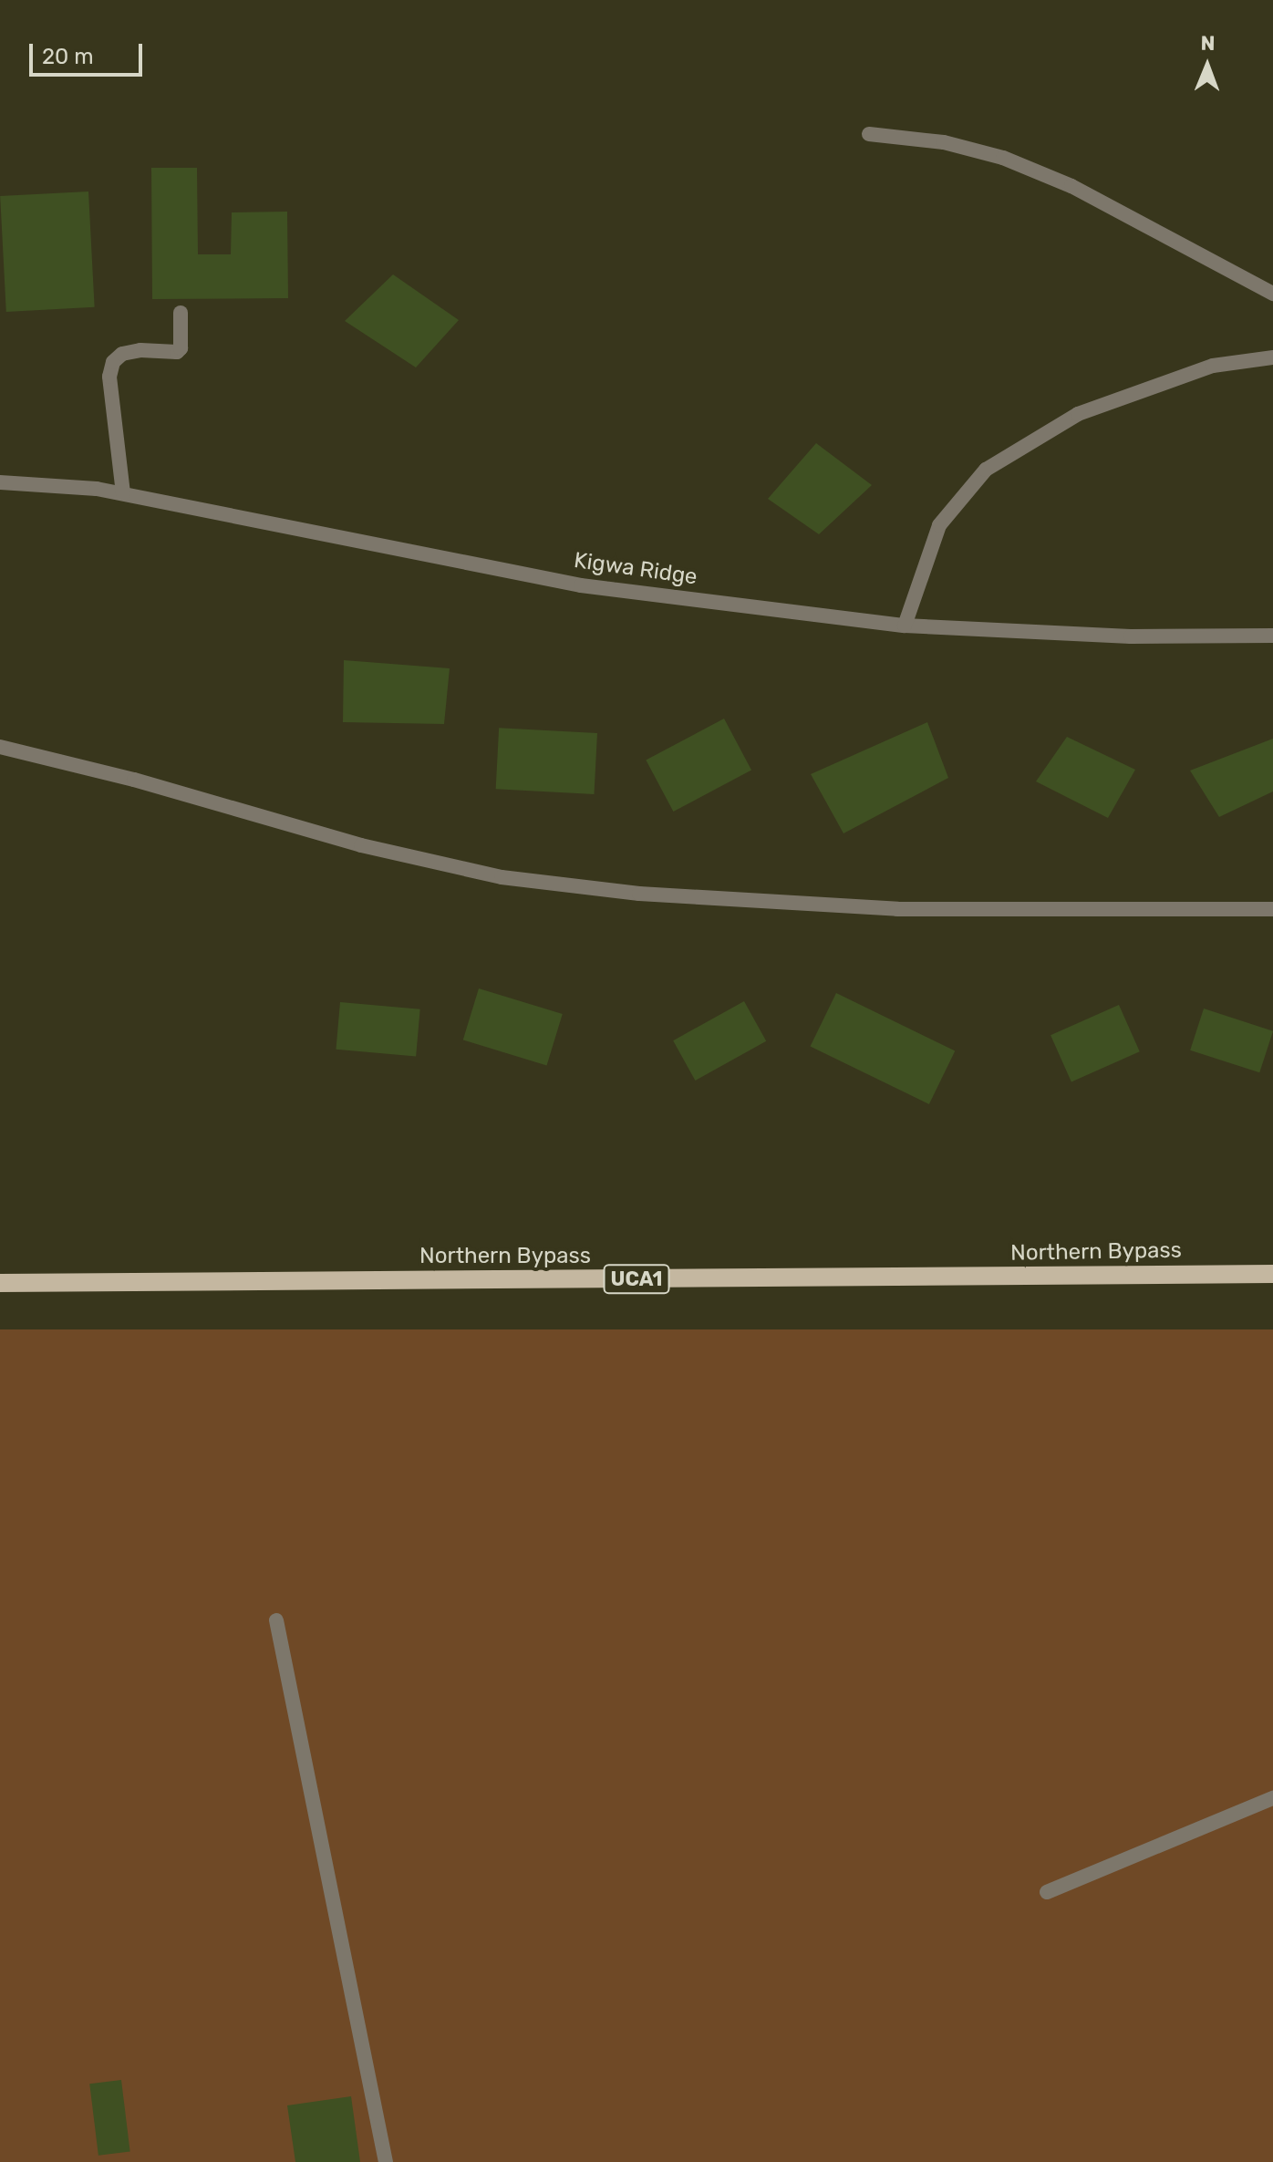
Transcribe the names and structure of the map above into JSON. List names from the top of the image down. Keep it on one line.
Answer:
{"streets":{"main road":["Northern Bypass","UCA1"],"street":["Kigwa Ridge"]},"scale_bar":"20 m","north":"top"}
